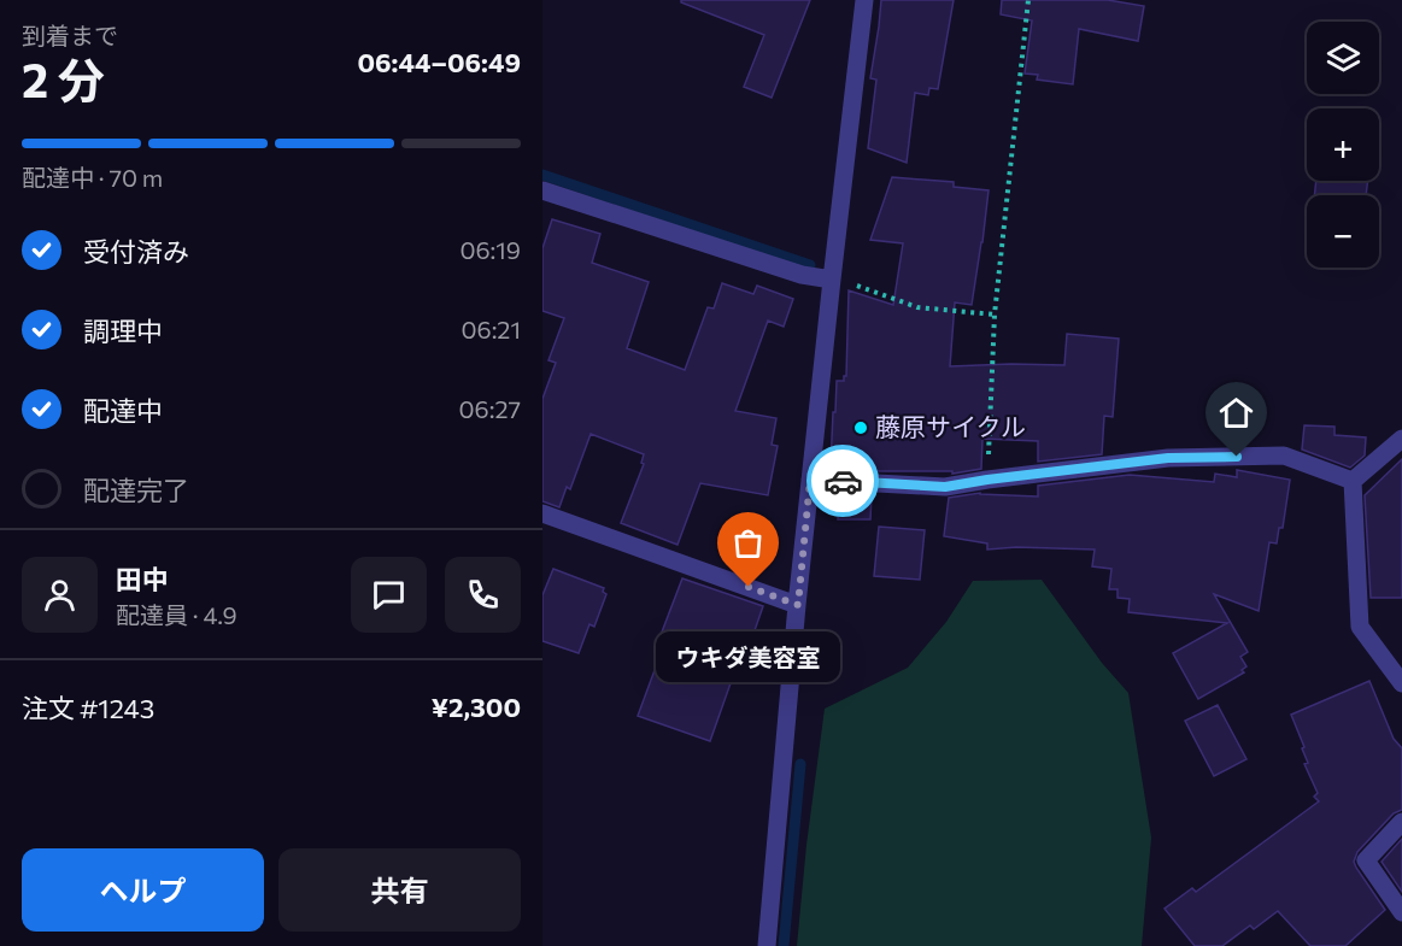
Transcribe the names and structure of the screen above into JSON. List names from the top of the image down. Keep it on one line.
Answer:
{"places":["藤原サイクル","ウキダ美容室"],"page":{"heading":["2 分","到着まで","06:44–06:49"],"panel":["田中","配達員 · 4.9","注文 #1243","¥2,300"],"map_buttons":["+","−"],"bar":"配達中 · 70 m","list":[["受付済み","06:19"],["調理中","06:21"],["配達中","06:27"],"配達完了"],"bubble":"ウキダ美容室","buttons":["ヘルプ","共有"]}}
